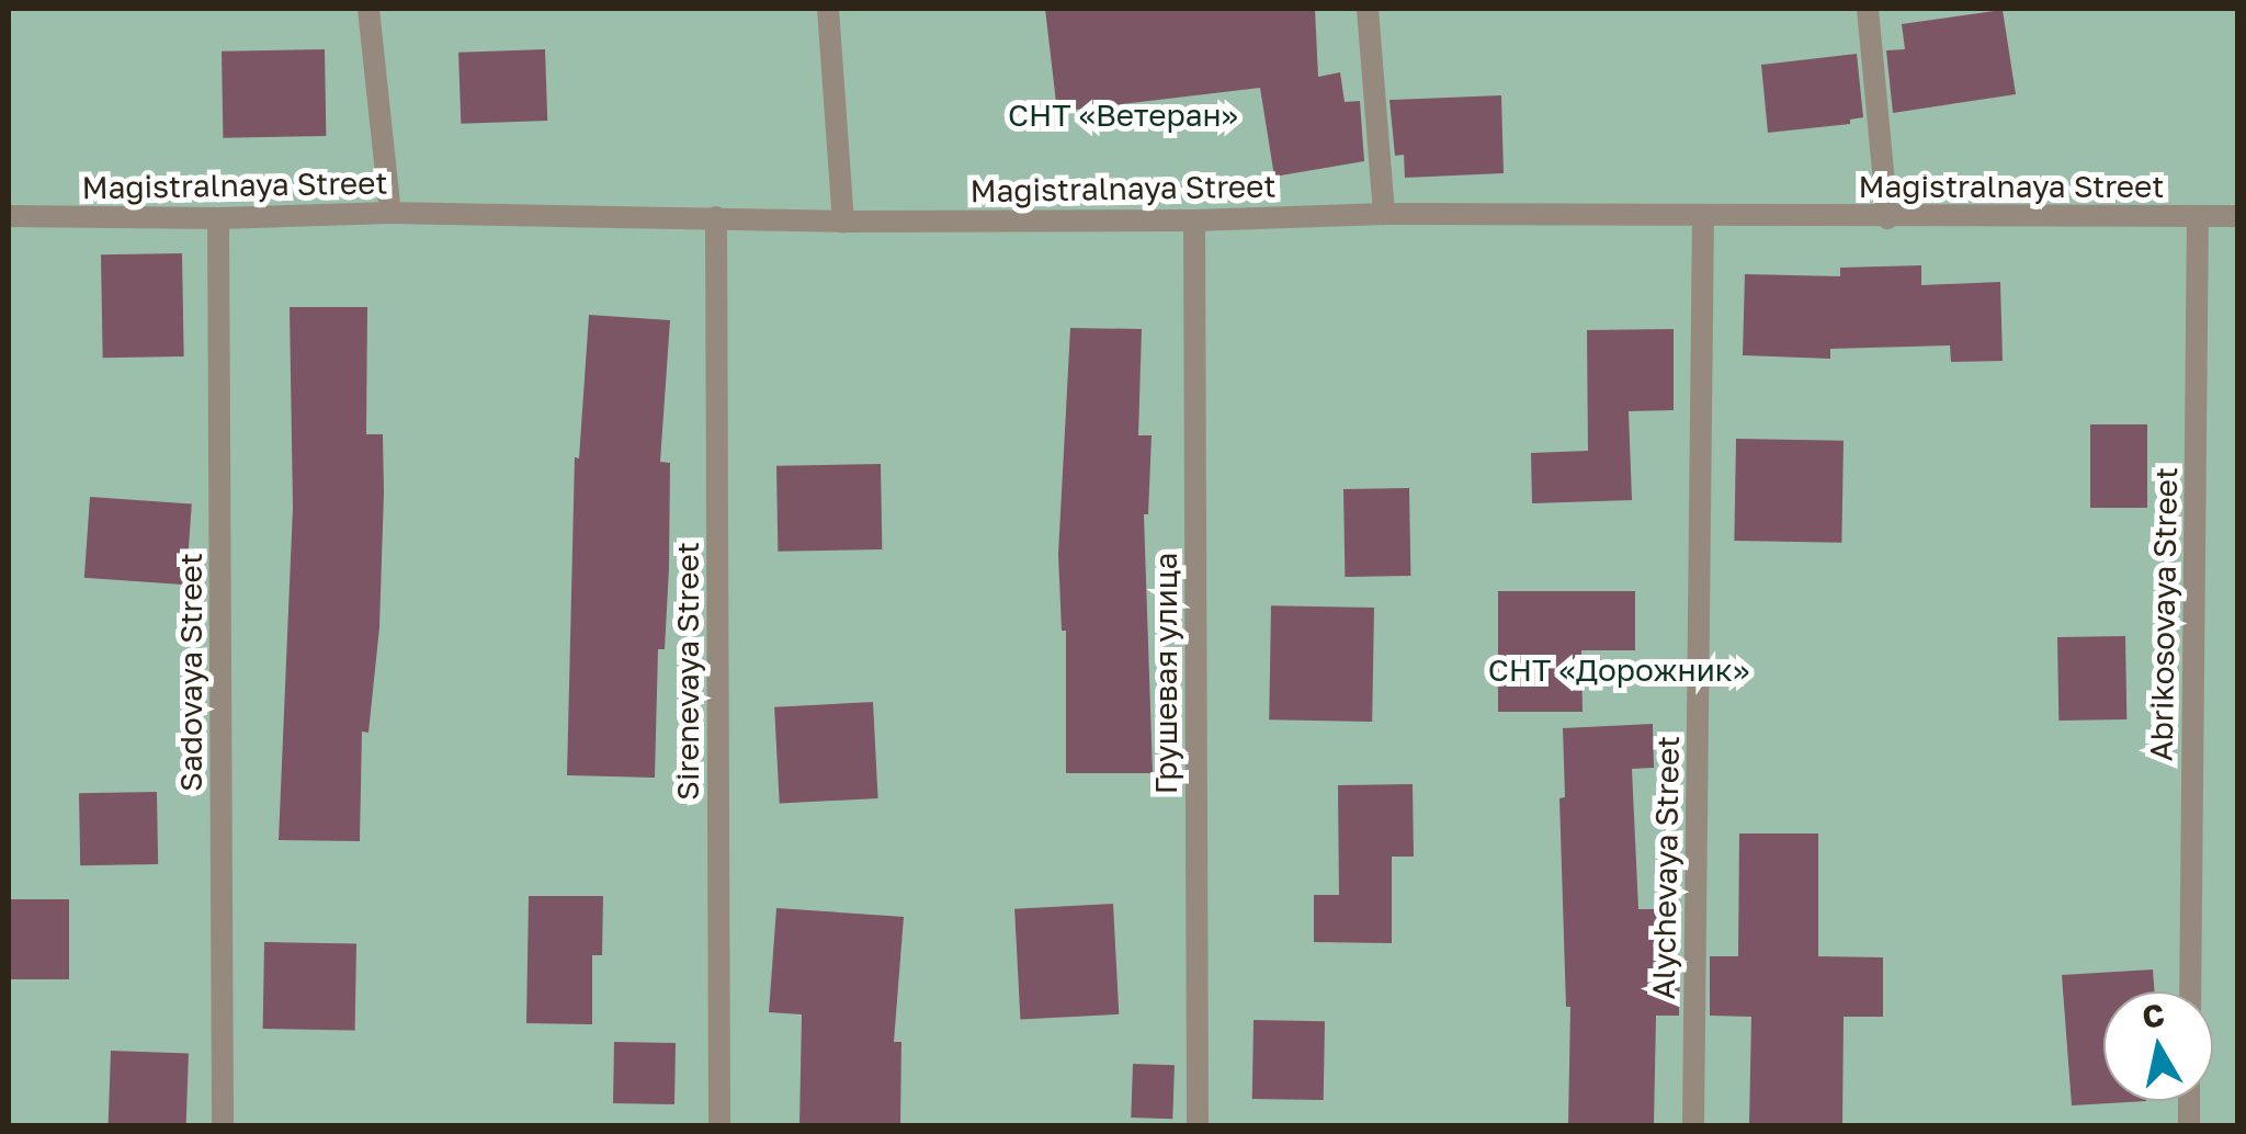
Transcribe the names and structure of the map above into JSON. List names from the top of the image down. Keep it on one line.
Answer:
{"streets":{"street":["Magistralnaya Street","Abrikosovaya Street","Sirenevaya Street","Sadovaya Street","Грушевая улица","Alychevaya Street"]},"crossings":[["Magistralnaya Street","Abrikosovaya Street"],["Magistralnaya Street","Sirenevaya Street"],["Magistralnaya Street","Sadovaya Street"],["Magistralnaya Street","Грушевая улица"],["Magistralnaya Street","Alychevaya Street"]],"parks":["СНТ «Ветеран»","СНТ «Дорожник»"],"north":"top"}
